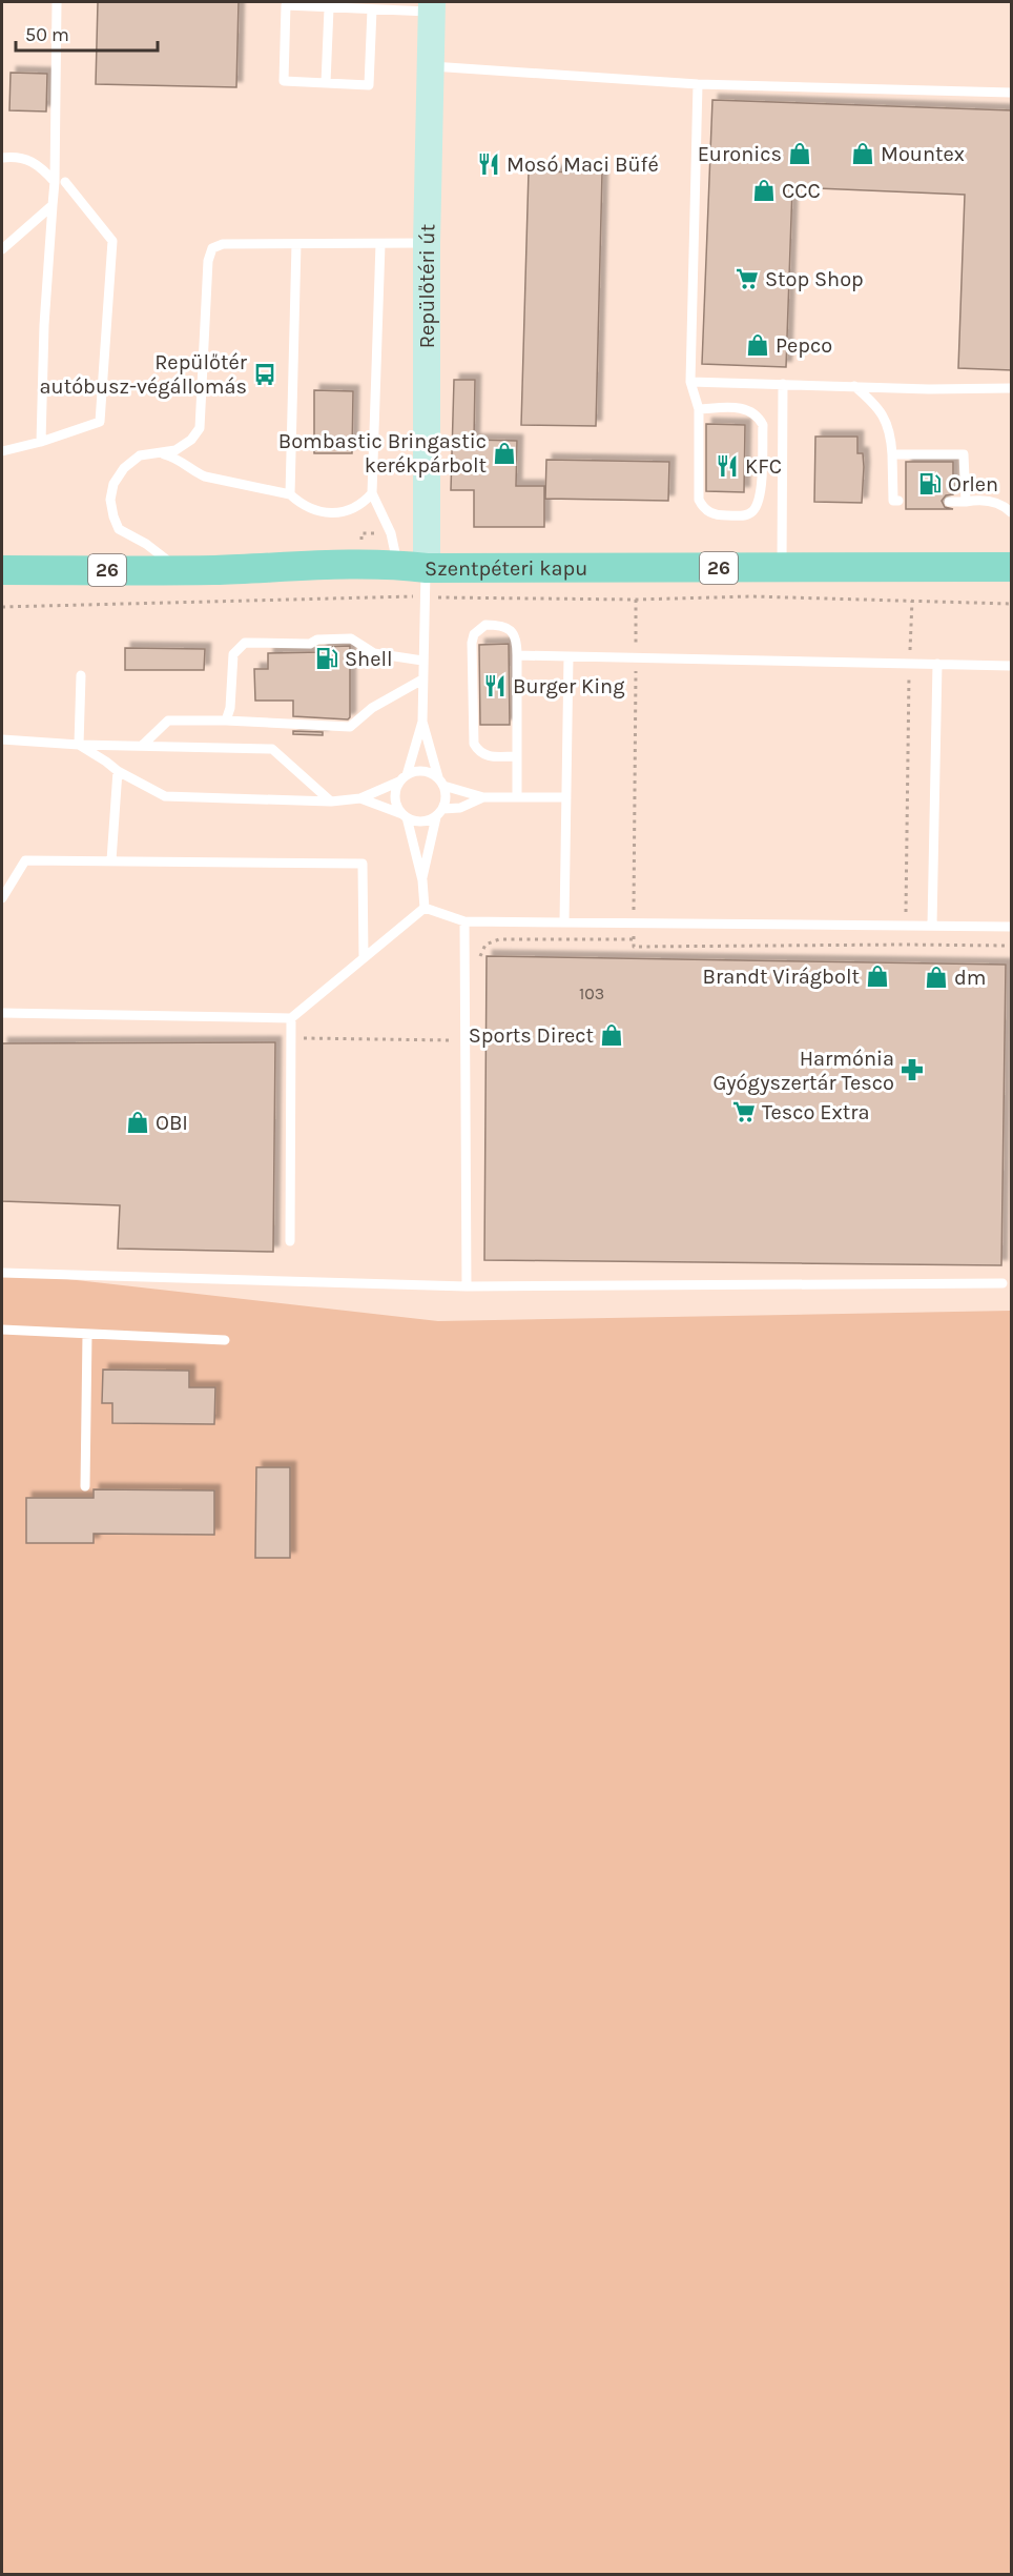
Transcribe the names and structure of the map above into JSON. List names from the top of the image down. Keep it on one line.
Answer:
{"streets":{"main road":["Szentpéteri kapu","26"],"street":["Repülőtéri út"]},"crossings":[["Repülőtéri út","Szentpéteri kapu"]],"places":{"shop":["Euronics","Mountex","CCC","Pepco","Bombastic Bringastic kerékpárbolt","Brandt Virágbolt","dm","Sports Direct","OBI"],"restaurant":["Mosó Maci Büfé","KFC","Burger King"],"supermarket":["Stop Shop","Tesco Extra"],"bus stop":["Repülőtér autóbusz-végállomás"],"fuel station":["Orlen","Shell"],"pharmacy":["Harmónia Gyógyszertár Tesco"]},"house_numbers":["103"],"scale_bar":"50 m"}
